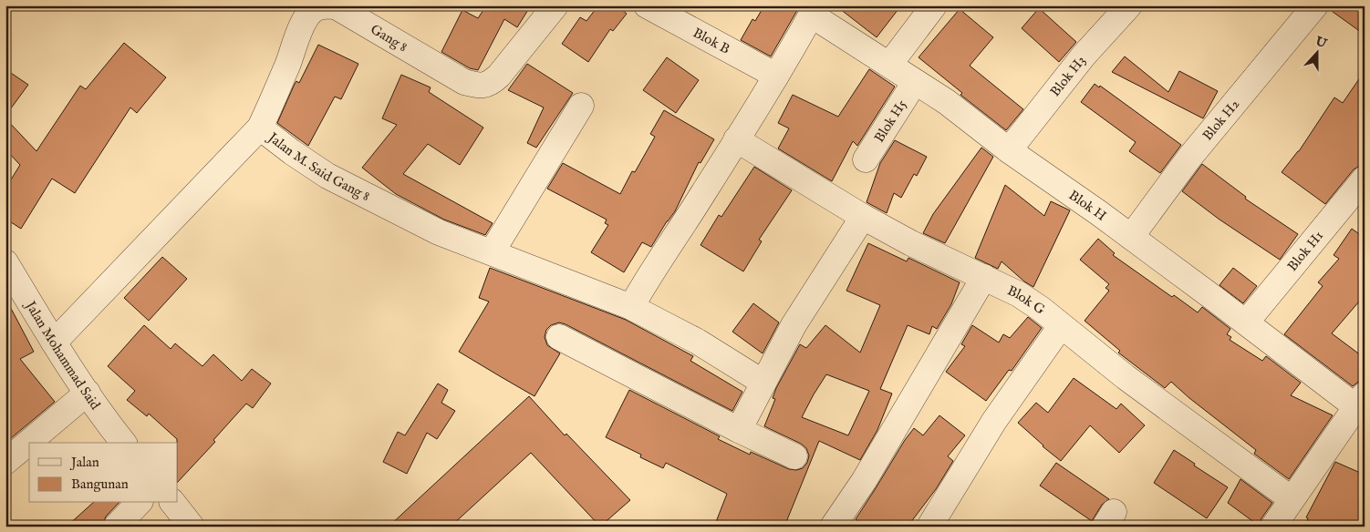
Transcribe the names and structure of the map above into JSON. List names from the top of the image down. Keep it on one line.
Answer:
{"streets":{"street":["Gang 8","Blok B","Blok H3","Blok H2","Blok H5","Jalan M. Said Gang 8","Blok H","Blok H1","Blok G","Jalan Mohammad Said"]},"crossings":[["Gang 8","Jalan M. Said Gang 8"],["Blok H3","Blok H"],["Blok H2","Blok H"],["Blok H5","Blok H"],["Jalan M. Said Gang 8","Jalan Mohammad Said"],["Blok H","Blok H1"]],"legend":["Jalan","Bangunan"],"north":"top"}
